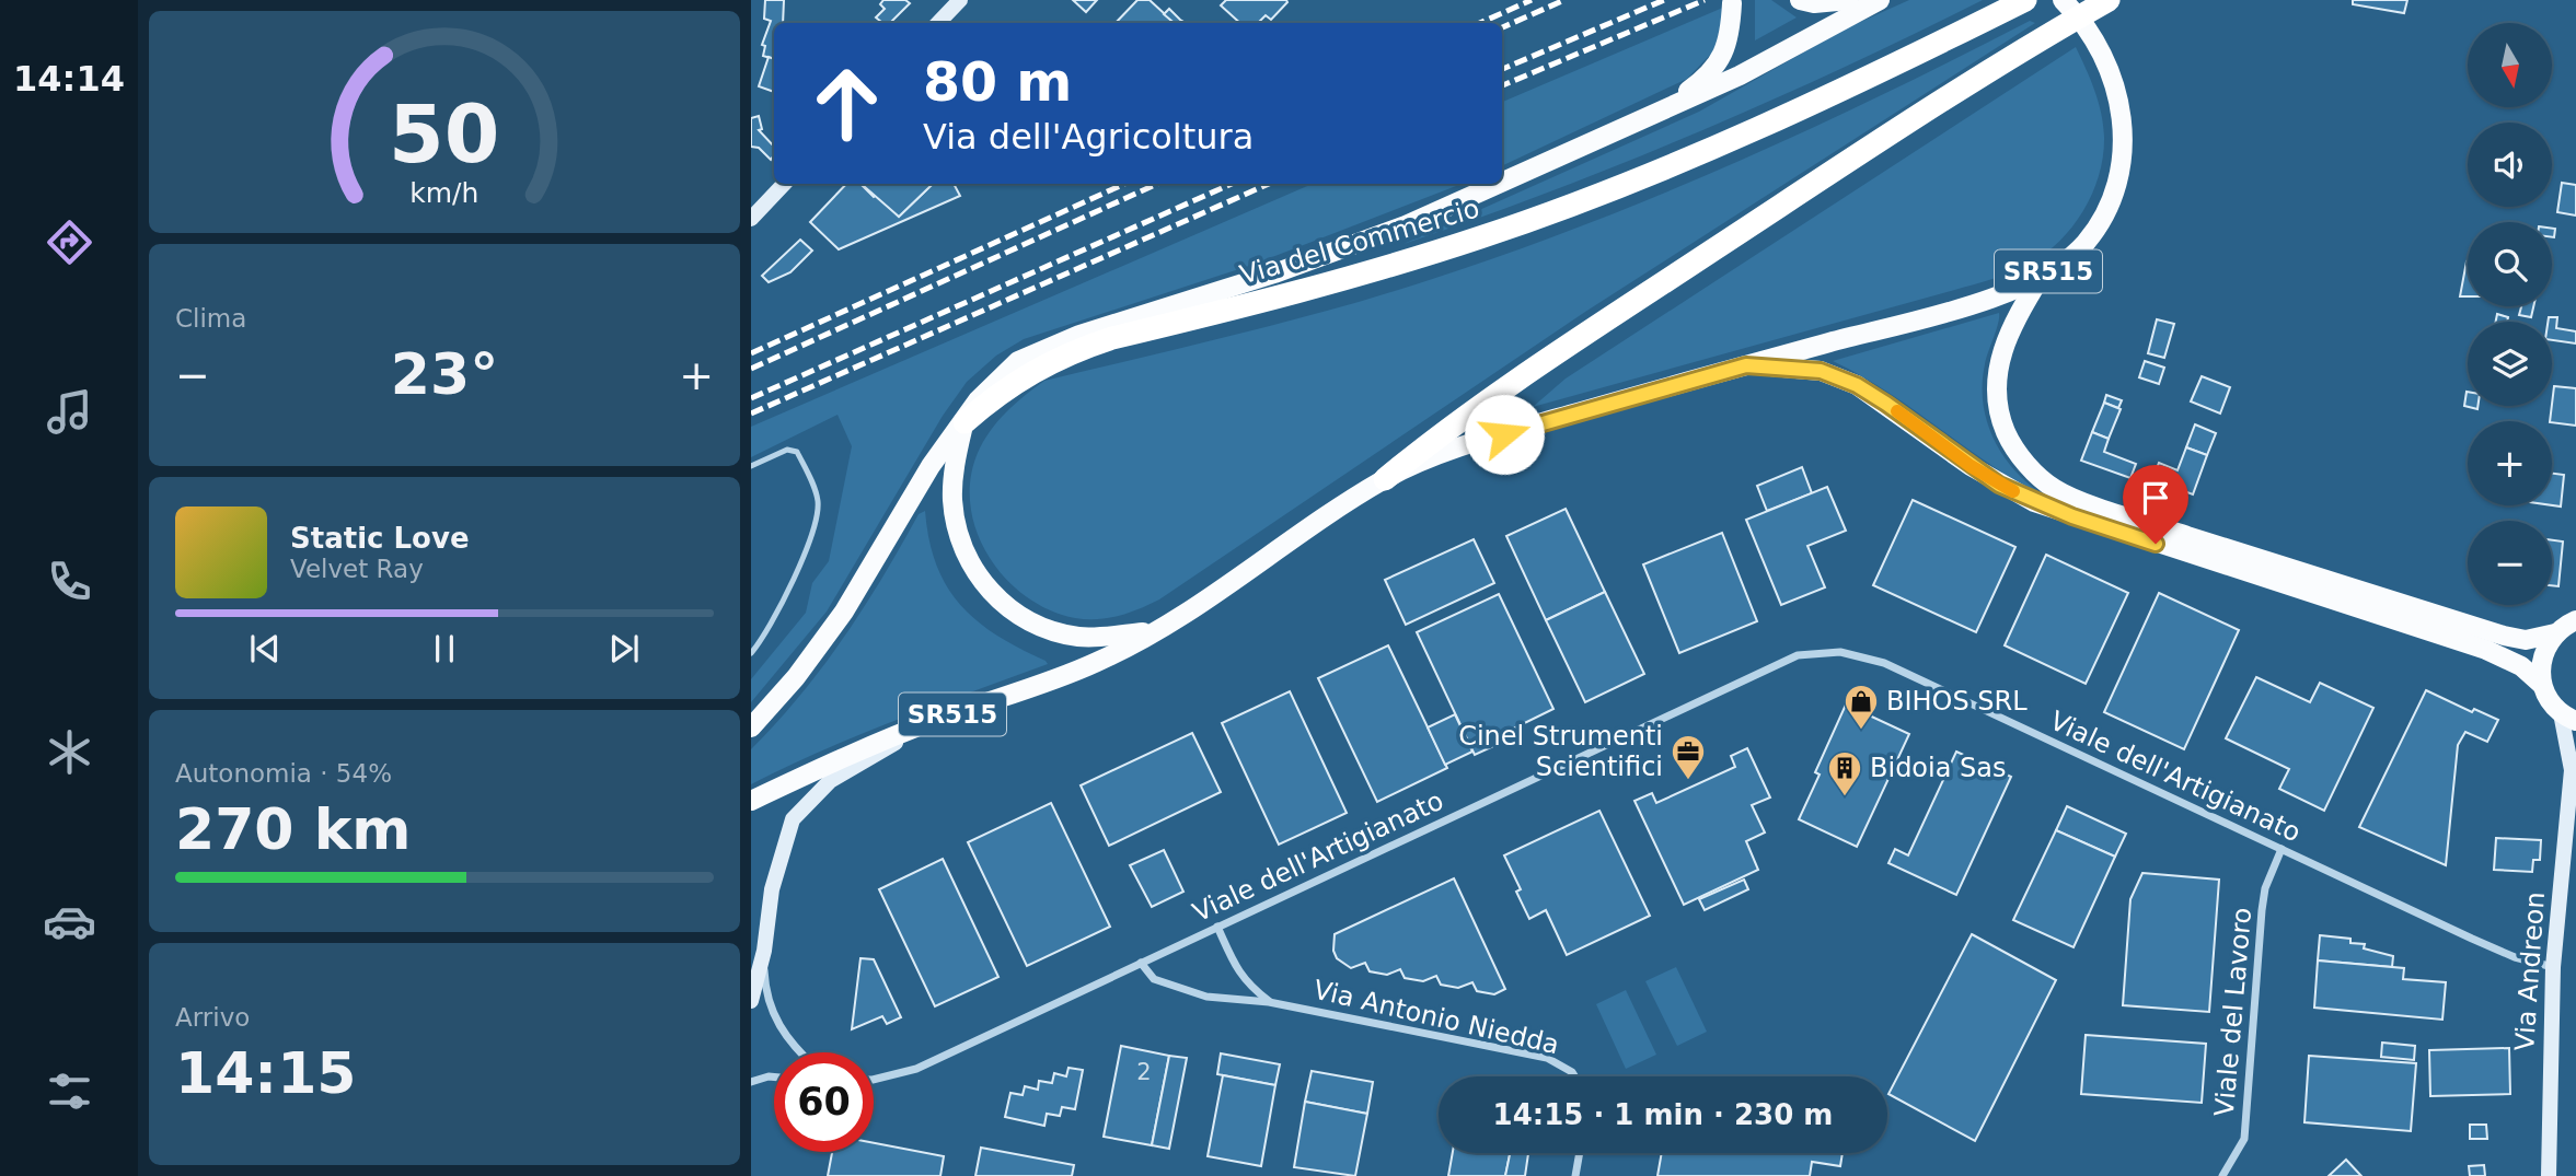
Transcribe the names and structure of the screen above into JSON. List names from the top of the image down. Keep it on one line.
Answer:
{"streets":{"highway":["Via del Commercio"],"main road":["SR515","Via Andreon"],"street":["Viale dell'Artigianato","Viale del Lavoro","Via Antonio Niedda"]},"crossings":[["Viale dell'Artigianato","Via Andreon"],["Viale dell'Artigianato","Viale del Lavoro"],["Viale dell'Artigianato","Via Antonio Niedda"]],"places":{"shop":["BIHOS SRL"],"office":["Cinel Strumenti Scientifici"],"building":["Bidoia Sas"]},"house_numbers":["2"],"north":"bottom","page":{"tabs":"14:14","map_buttons":["+","−"],"turn":["80 m","Via dell'Agricoltura"],"tile":["Clima",["Autonomia · 54%","270 km"],["Arrivo","14:15"]],"heat":["−","23°","+"],"song":["Static Love","Velvet Ray"],"limit":"60","trip":"14:15 · 1 min · 230 m","gauge":["50","km/h"]}}
